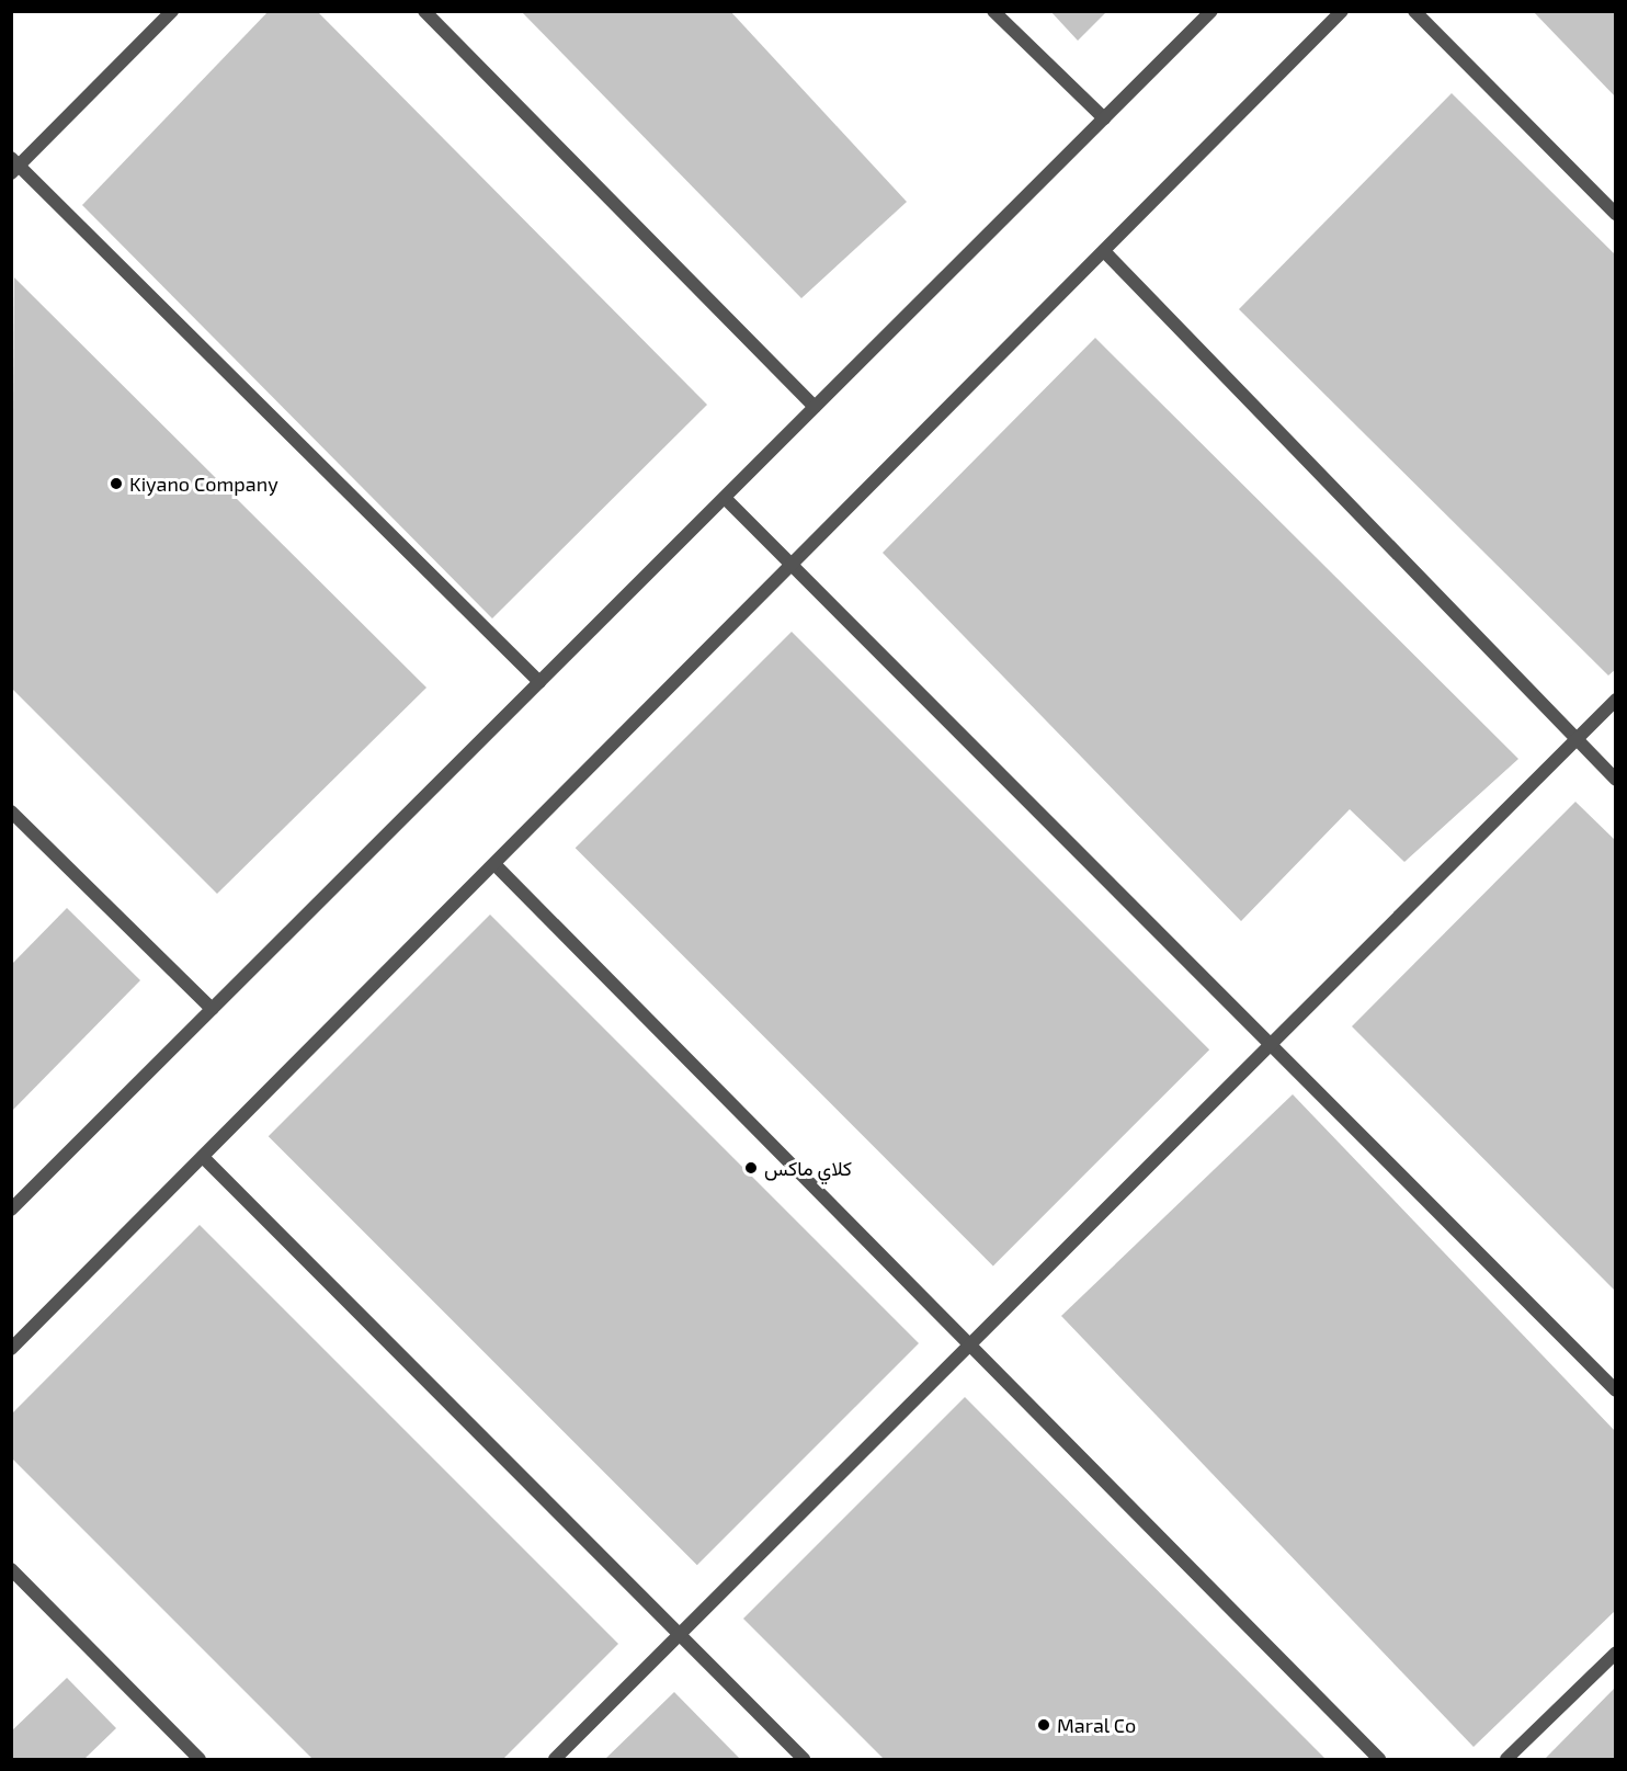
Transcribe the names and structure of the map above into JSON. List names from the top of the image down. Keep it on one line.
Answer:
{"places":["Kiyano Company","كلاي ماكس","Maral Co"]}
